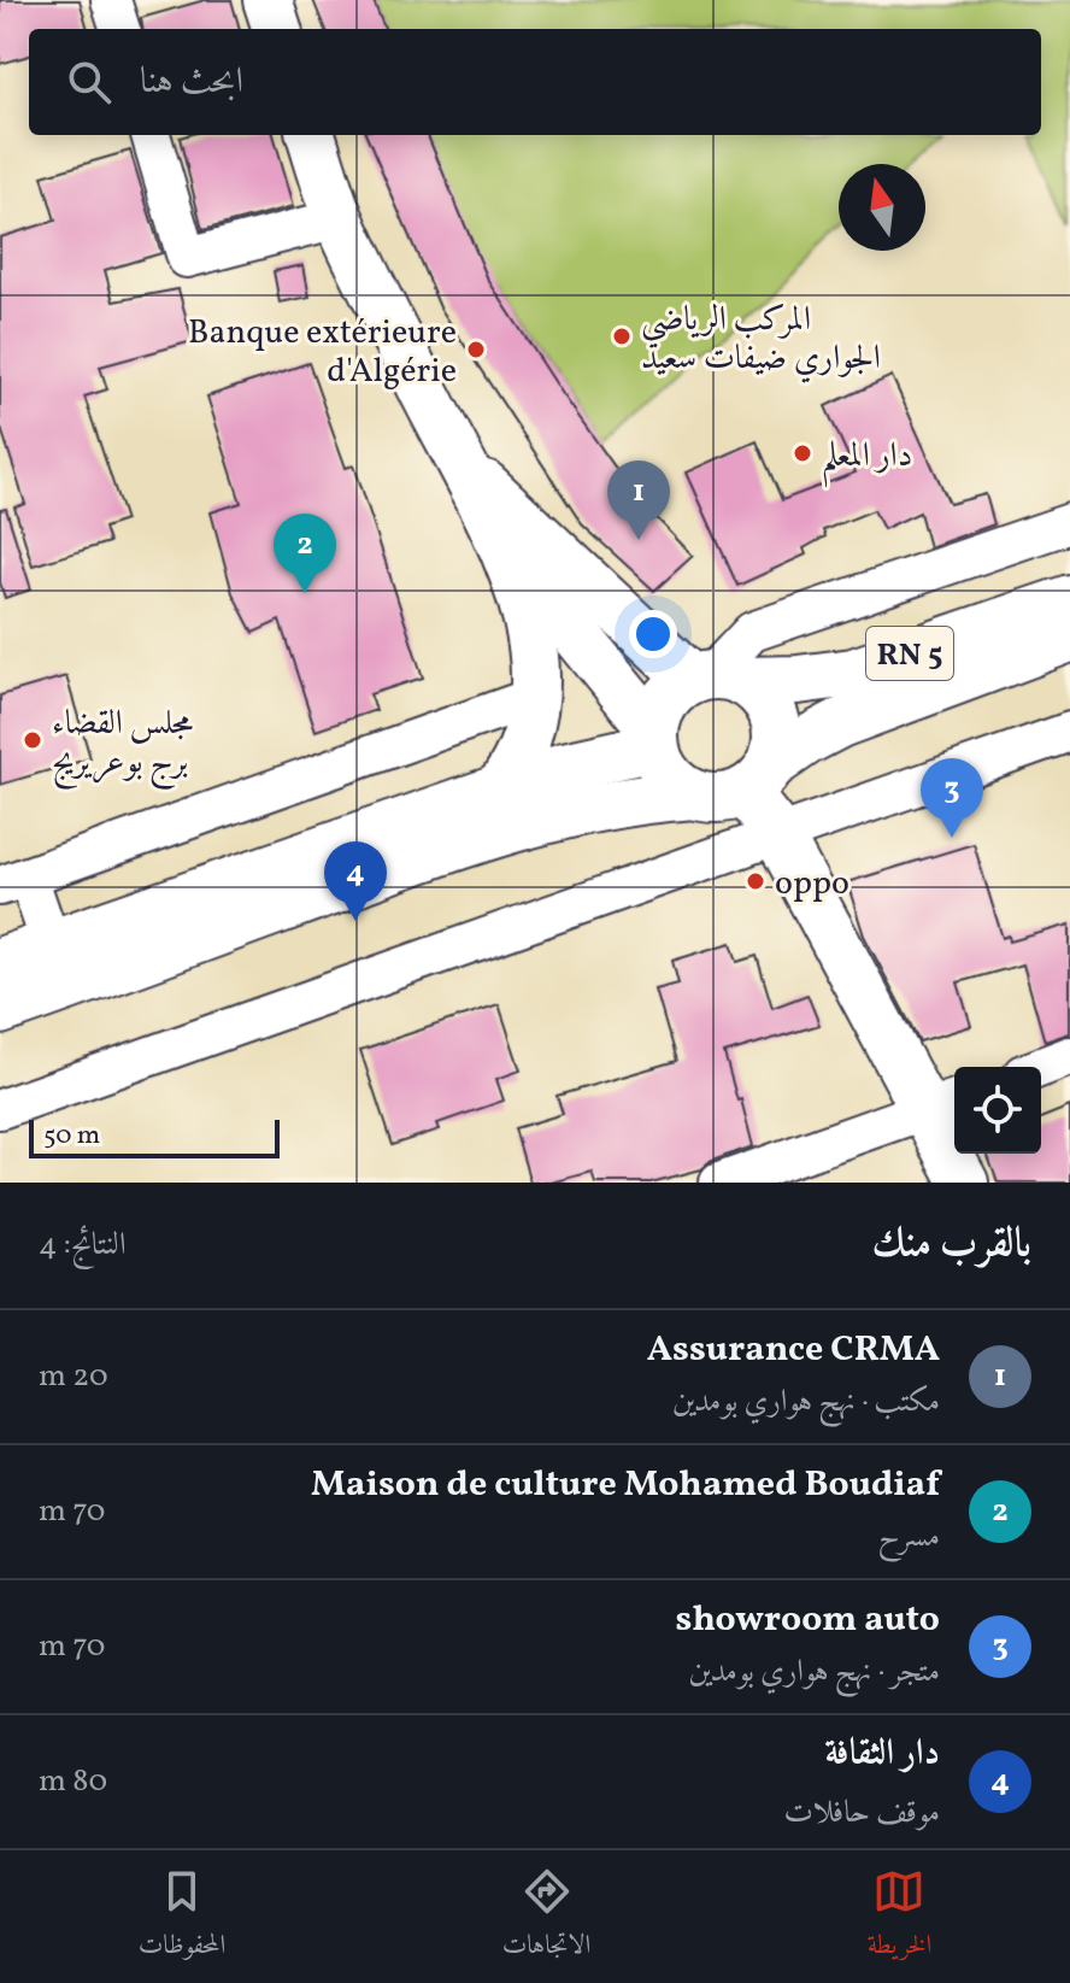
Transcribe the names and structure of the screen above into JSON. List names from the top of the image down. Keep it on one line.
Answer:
{"streets":{"main road":["RN 5"]},"places":["المركب الرياضي الجواري ضيفات سعيد","Banque extérieure d'Algérie","دار المعلم","مجلس القضاء برج بوعريريج","oppo"],"scale_bar":"50 m","north":"top","page":{"search":"ابحث هنا","pins":["1","2","3","4"],"scale":"50 m","heading":["بالقرب منك","النتائج: 4"],"list":[{"mark":"1","name":"Assurance CRMA","note":"مكتب · نهج هواري بومدين","value":"20 m"},{"mark":"2","name":"Maison de culture Mohamed Boudiaf","note":"مسرح","value":"70 m"},{"mark":"3","name":"showroom auto","note":"متجر · نهج هواري بومدين","value":"70 m"},{"mark":"4","name":"دار الثقافة","note":"موقف حافلات","value":"80 m"}],"nav":["الخريطة","الاتجاهات","المحفوظات"]}}
